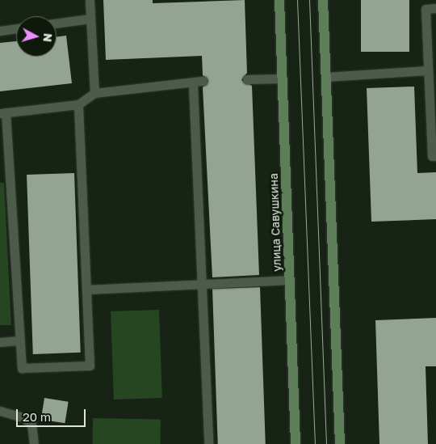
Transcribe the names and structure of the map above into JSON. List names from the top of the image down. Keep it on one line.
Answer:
{"streets":{"main road":["улица Савушкина"]},"scale_bar":"20 m","north":"right"}
